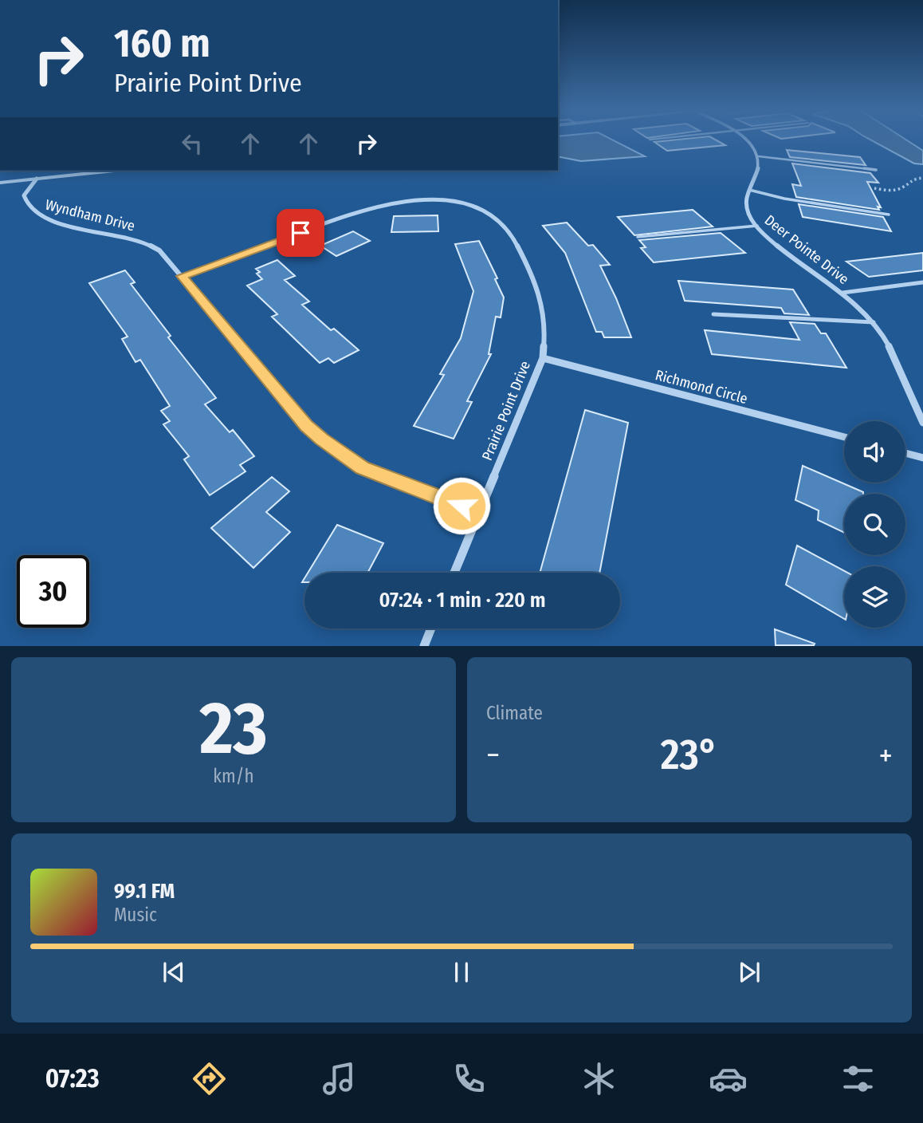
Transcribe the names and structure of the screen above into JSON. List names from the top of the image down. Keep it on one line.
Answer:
{"streets":{"street":["Wyndham Drive","Deer Pointe Drive","Richmond Circle","Prairie Point Drive"]},"crossings":[["Wyndham Drive","Prairie Point Drive"],["Richmond Circle","Prairie Point Drive"]],"page":{"turn":["160 m","Prairie Point Drive"],"limit":"30","trip":"07:24 · 1 min · 220 m","tile":[["23","km/h"],"Climate"],"heat":["−","23°","+"],"song":["99.1 FM","Music"],"tabs":"07:23"}}
